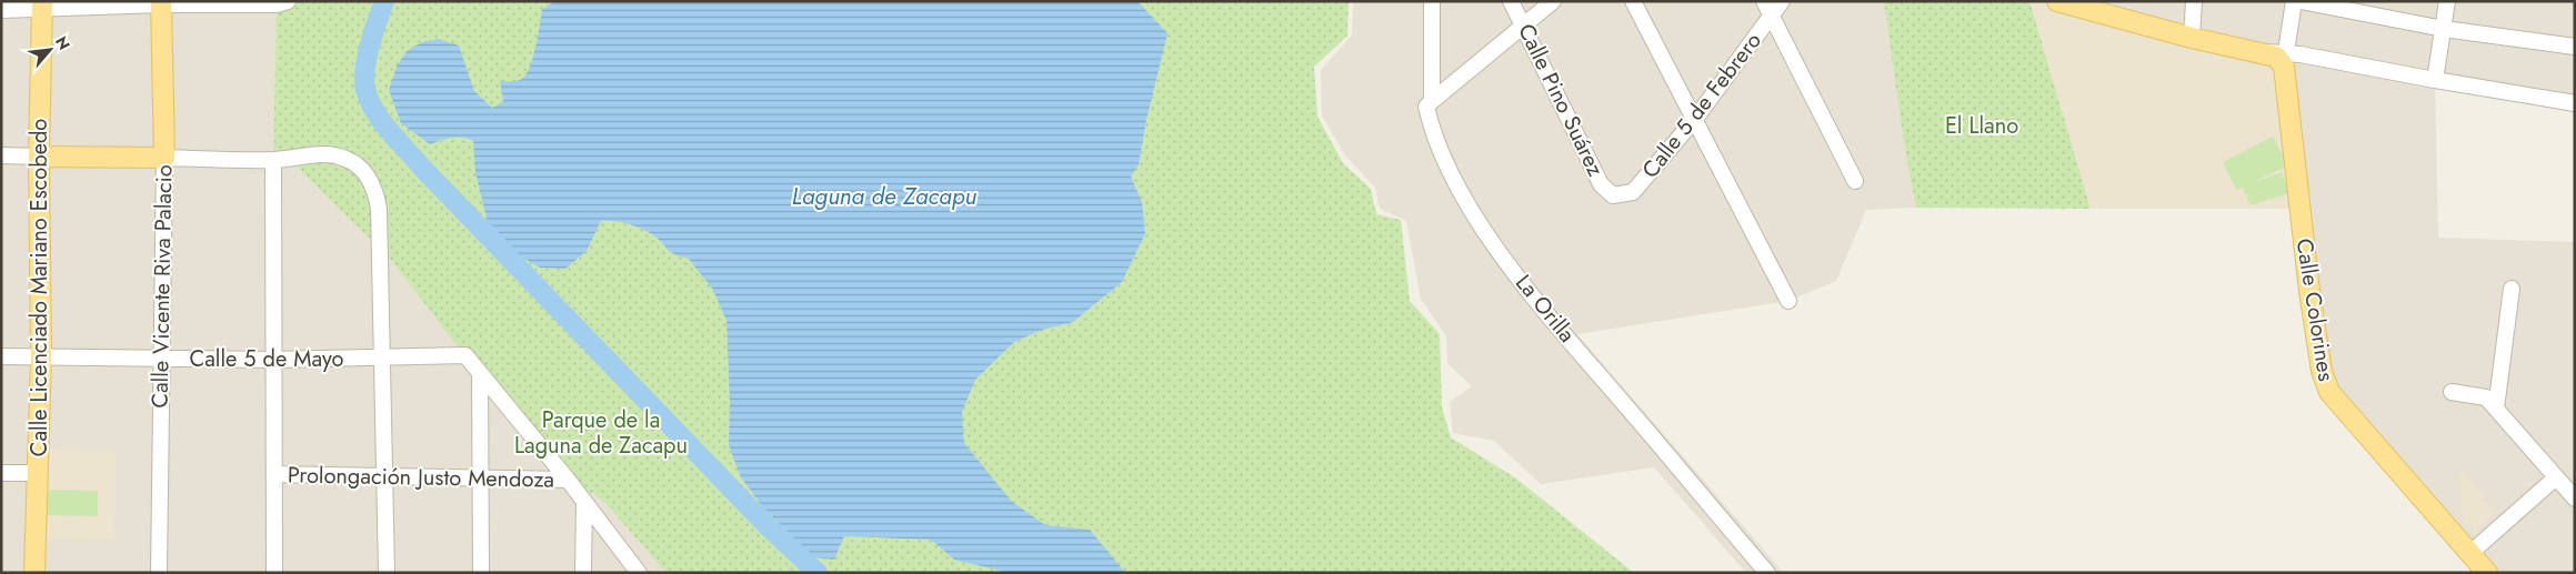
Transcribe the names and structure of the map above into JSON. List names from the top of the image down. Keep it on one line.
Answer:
{"streets":{"main road":["Calle Vicente Riva Palacio","Calle Licenciado Mariano Escobedo","Calle Colorines"],"street":["Calle Pino Suárez","Calle 5 de Febrero","La Orilla","Calle 5 de Mayo","Prolongación Justo Mendoza"]},"crossings":[["Calle Pino Suárez","Calle 5 de Febrero"],["Calle Vicente Riva Palacio","Calle 5 de Mayo"],["Calle Licenciado Mariano Escobedo","Calle 5 de Mayo"]],"water":["Laguna de Zacapu"],"parks":["El Llano","Parque de la Laguna de Zacapu"],"north":"top right"}
